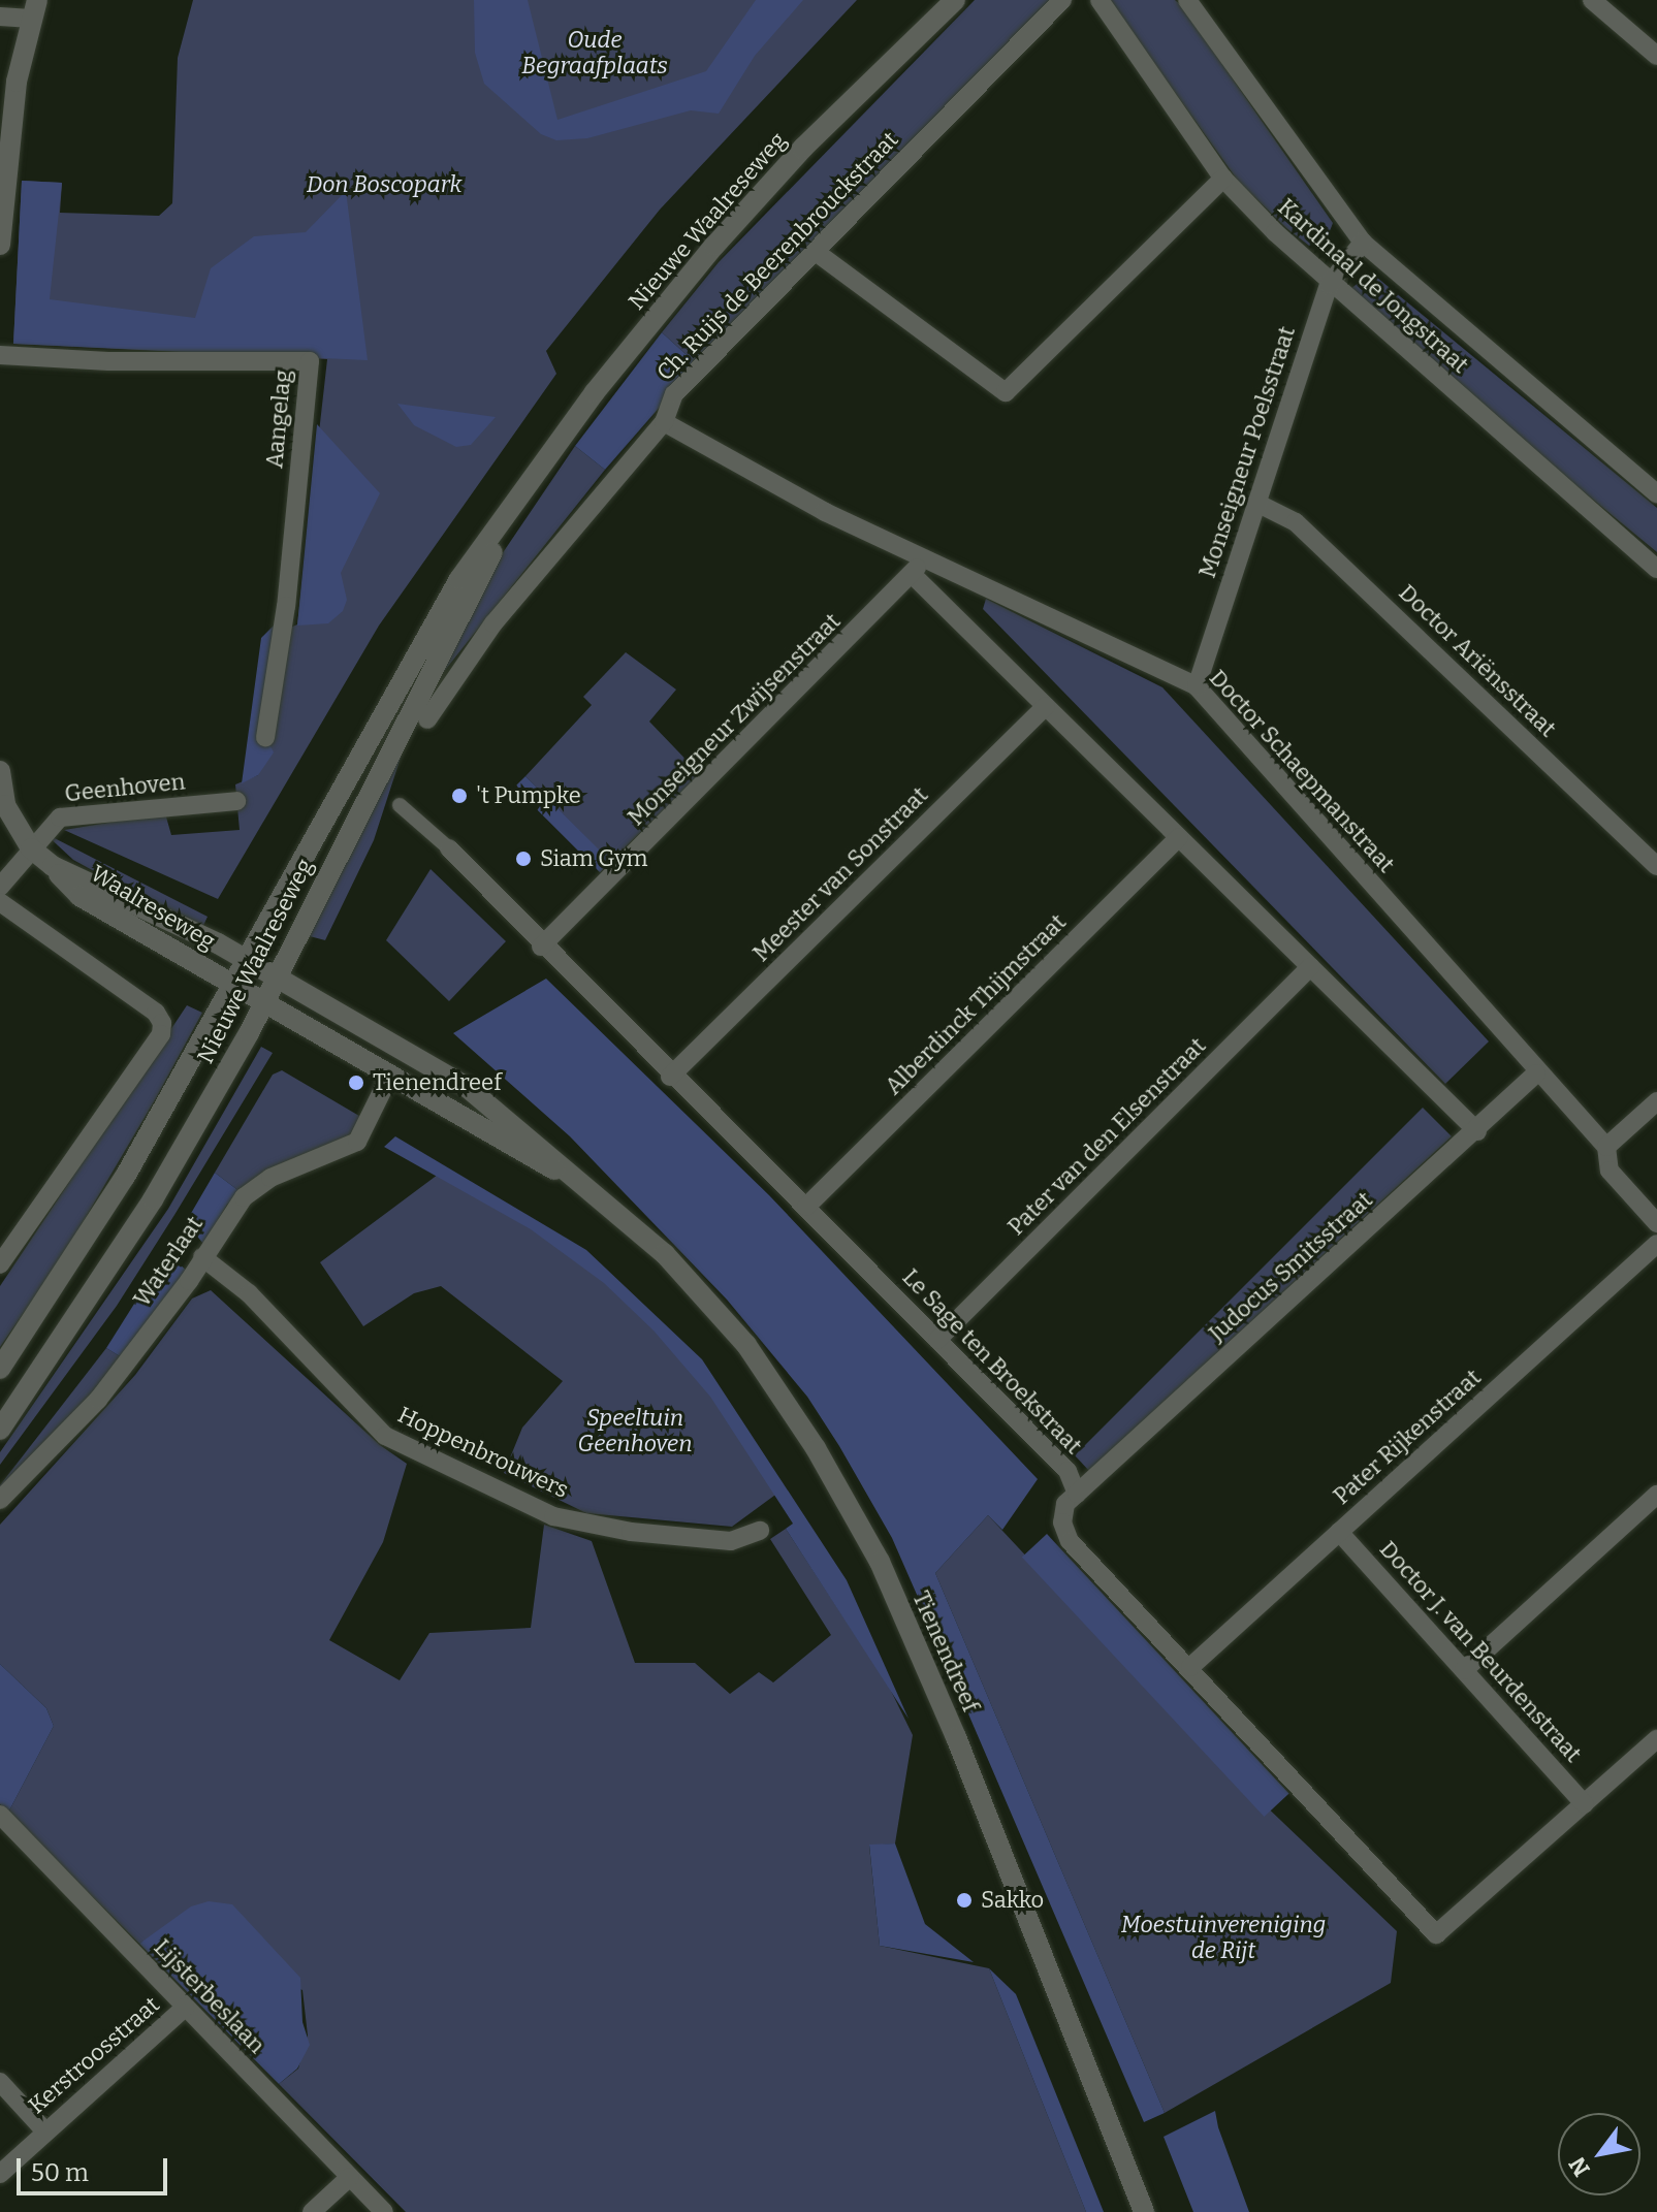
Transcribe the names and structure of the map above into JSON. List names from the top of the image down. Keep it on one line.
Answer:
{"streets":{"street":["Nieuwe Waalreseweg","Ch. Ruijs de Beerenbrouckstraat","Kardinaal de Jongstraat","Aangelag","Monseigneur Poelsstraat","Doctor Ariënsstraat","Monseigneur Zwijsenstraat","Doctor Schaepmanstraat","Geenhoven","Meester van Sonstraat","Waalreseweg","Alberdinck Thijmstraat","Pater van den Elsenstraat","Waterlaat","Judocus Smitsstraat","Le Sage ten Broekstraat","Pater Rijkenstraat","Hoppenbrouwers","Tienendreef","Doctor J. van Beurdenstraat","Lijsterbeslaan","Kerstroosstraat"]},"crossings":[["Nieuwe Waalreseweg","Waalreseweg"],["Nieuwe Waalreseweg","Tienendreef"],["Ch. Ruijs de Beerenbrouckstraat","Doctor Schaepmanstraat"],["Kardinaal de Jongstraat","Monseigneur Poelsstraat"],["Monseigneur Poelsstraat","Doctor Ariënsstraat"],["Monseigneur Poelsstraat","Doctor Schaepmanstraat"],["Monseigneur Zwijsenstraat","Doctor Schaepmanstraat"],["Monseigneur Zwijsenstraat","Le Sage ten Broekstraat"],["Doctor Schaepmanstraat","Judocus Smitsstraat"],["Geenhoven","Waalreseweg"],["Meester van Sonstraat","Le Sage ten Broekstraat"],["Waalreseweg","Tienendreef"],["Alberdinck Thijmstraat","Le Sage ten Broekstraat"],["Pater van den Elsenstraat","Le Sage ten Broekstraat"],["Waterlaat","Hoppenbrouwers"],["Waterlaat","Tienendreef"],["Judocus Smitsstraat","Le Sage ten Broekstraat"],["Pater Rijkenstraat","Doctor J. van Beurdenstraat"],["Lijsterbeslaan","Kerstroosstraat"]],"parks":["Oude Begraafplaats","Don Boscopark","Speeltuin Geenhoven","Moestuinvereniging de Rijt"],"places":["'t Pumpke","Siam Gym","Tienendreef","Sakko"],"scale_bar":"50 m","north":"bottom left"}
